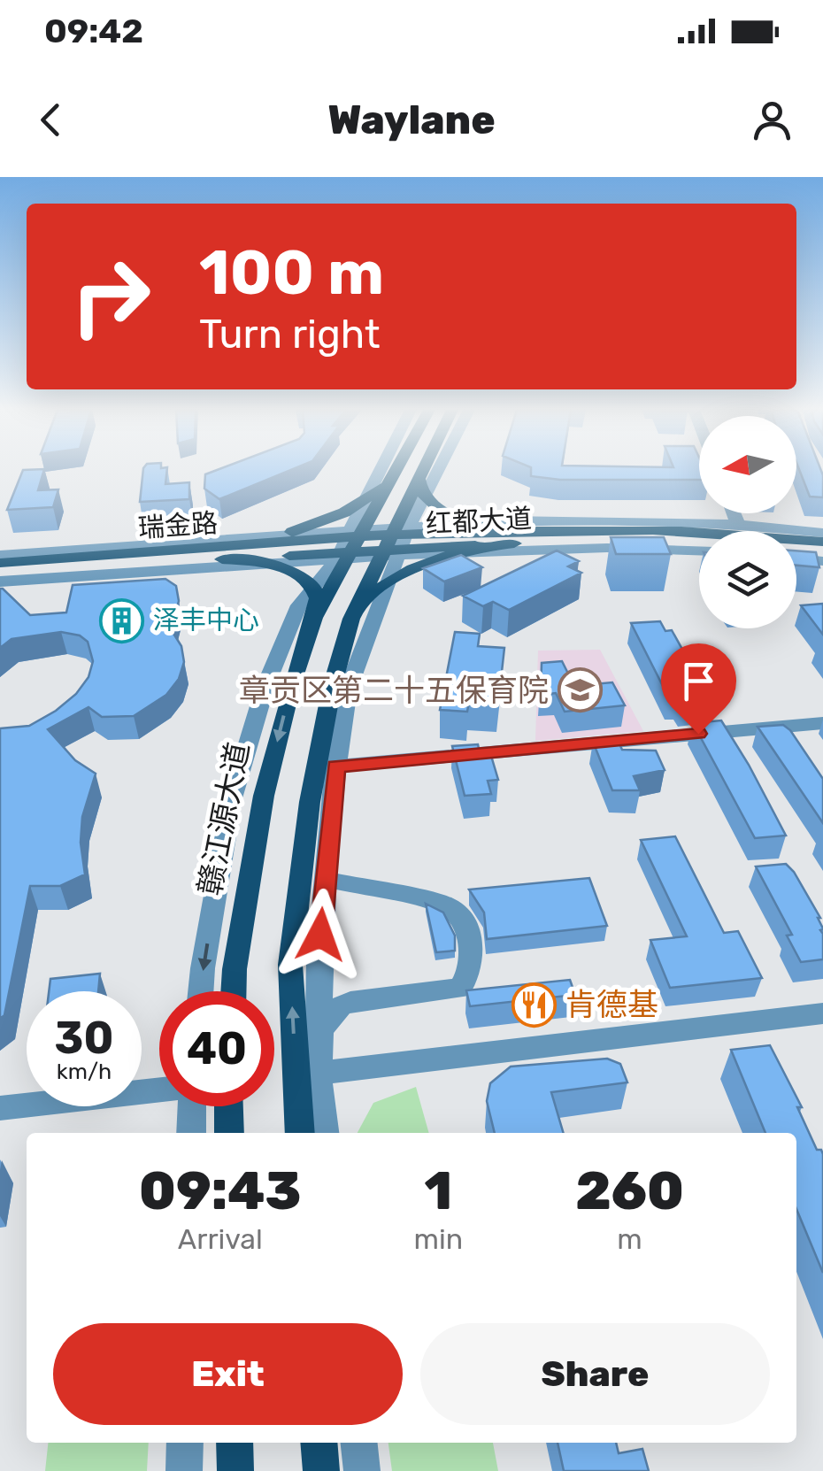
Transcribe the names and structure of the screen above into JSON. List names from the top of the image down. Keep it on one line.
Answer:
{"streets":{"main road":["红都大道","瑞金路","赣江源大道"]},"crossings":[["瑞金路","赣江源大道"]],"places":{"building":["泽丰中心"],"school or university":["章贡区第二十五保育院"],"restaurant":["肯德基"]},"north":"left","page":{"status":"09:42","header":"Waylane","turn":["100 m","Turn right"],"speed":"30 km/h","limit":"40","eta":["09:43","Arrival","1","min","260","m"],"buttons":["Exit","Share"]}}
